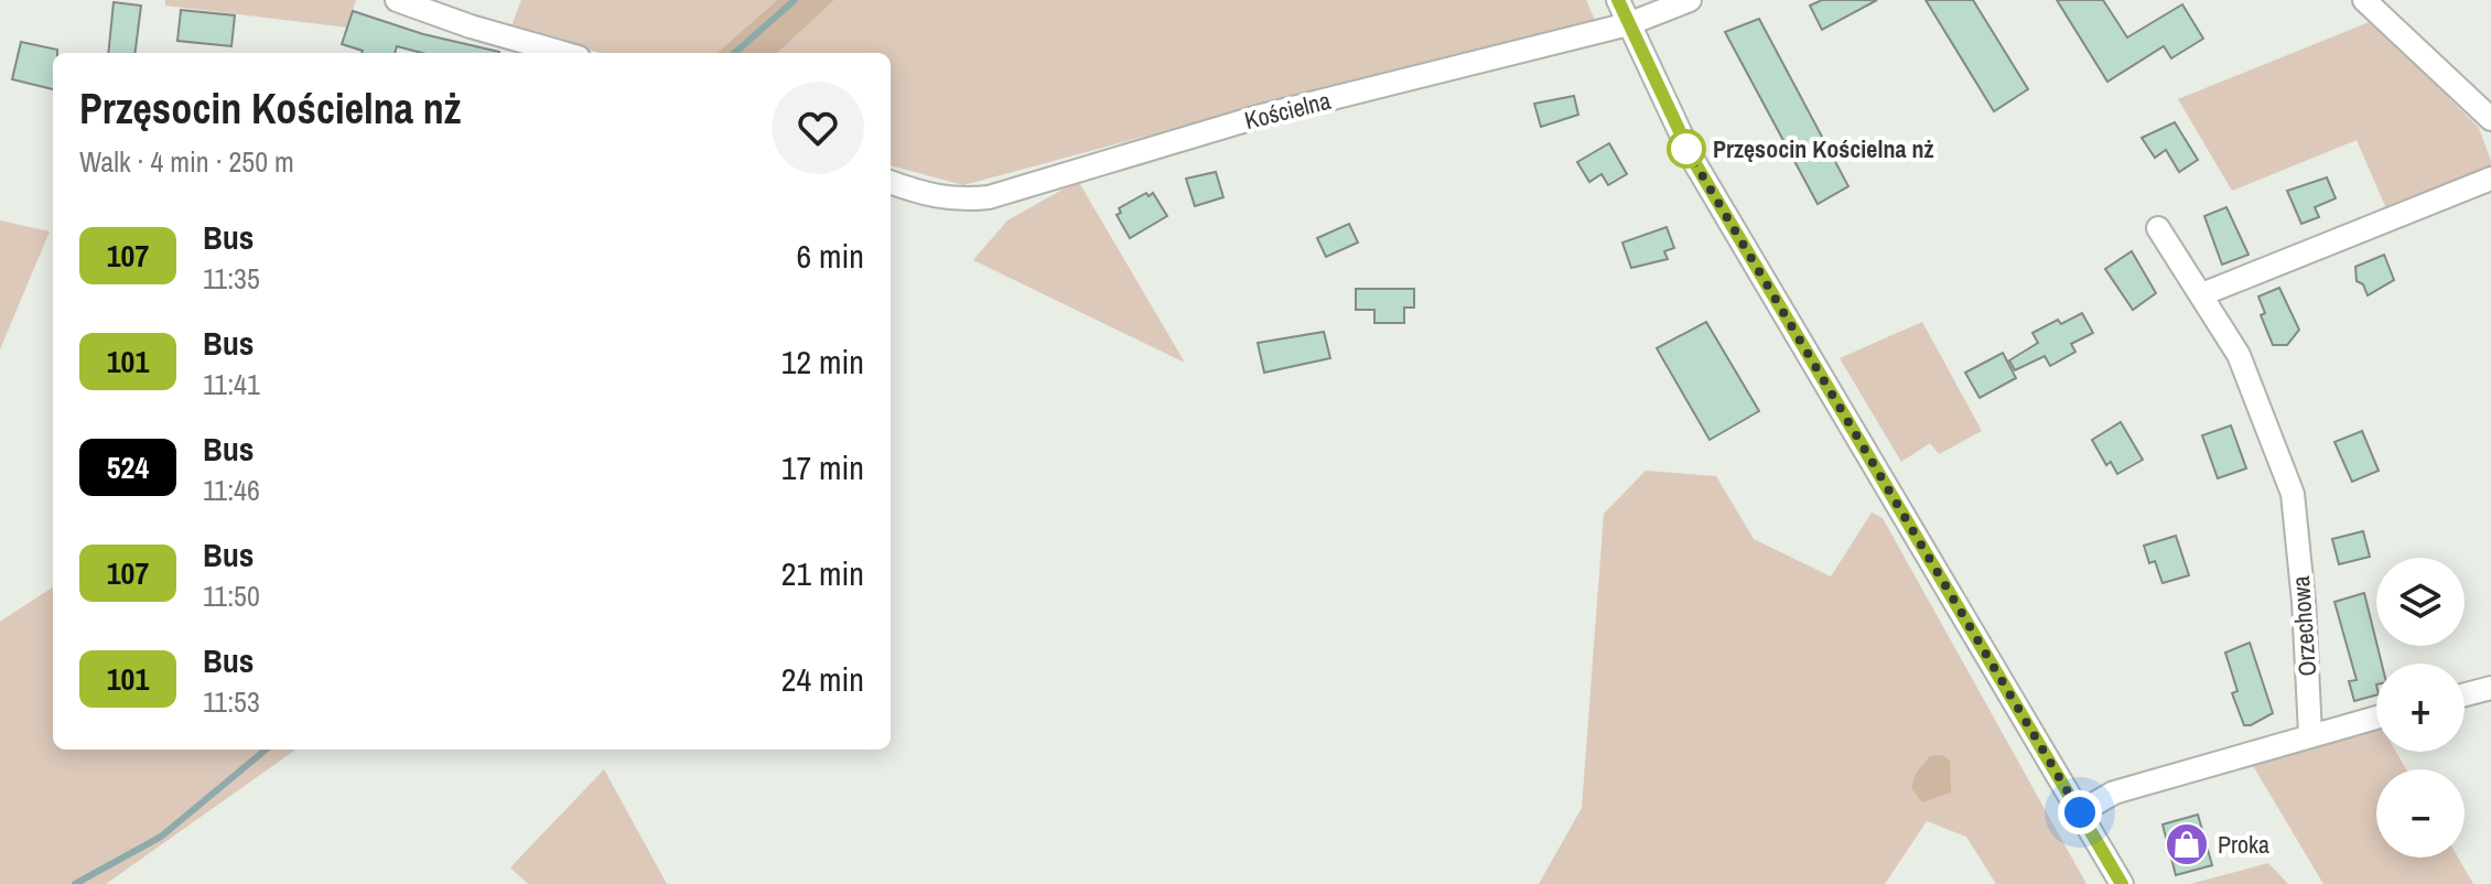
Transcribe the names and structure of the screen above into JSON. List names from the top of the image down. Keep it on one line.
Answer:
{"streets":{"street":["Kościelna","Orzechowa"]},"places":{"other":["Przęsocin Kościelna nż"],"shop":["Proka"]},"lines":["bus line 107"],"page":{"heading":["Przęsocin Kościelna nż","Walk · 4 min · 250 m"],"list":[{"mark":"107","name":"Bus","note":"11:35","value":"6 min"},{"mark":"101","name":"Bus","note":"11:41","value":"12 min"},{"mark":"524","name":"Bus","note":"11:46","value":"17 min"},{"mark":"107","name":"Bus","note":"11:50","value":"21 min"},{"mark":"101","name":"Bus","note":"11:53","value":"24 min"}],"map_buttons":["+","−"]}}
